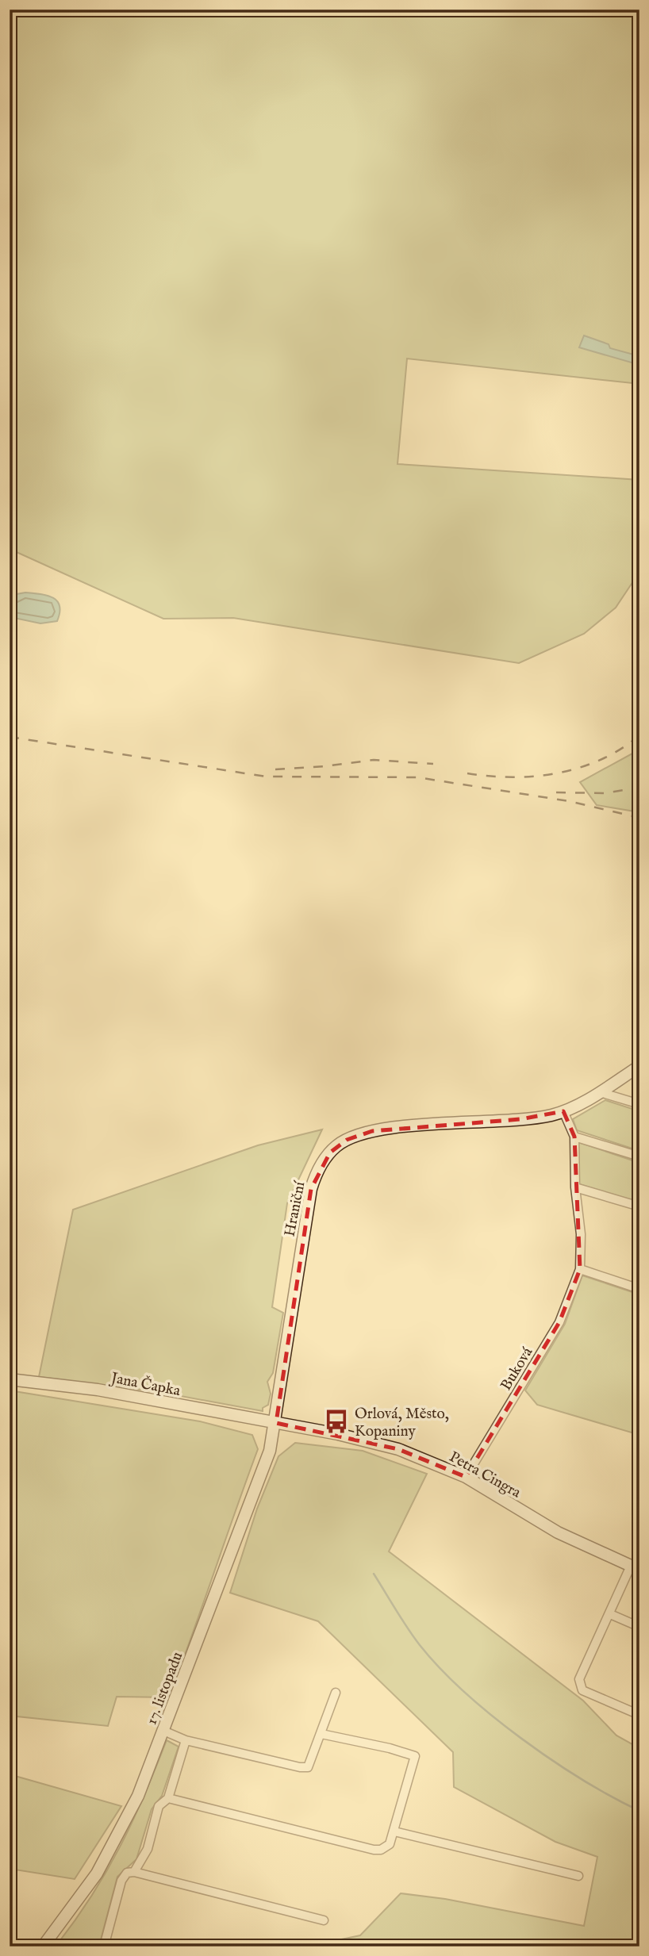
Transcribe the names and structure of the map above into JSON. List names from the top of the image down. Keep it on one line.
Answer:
{"streets":{"main road":["Hraniční","Jana Čapka","Petra Cingra","17. listopadu"],"street":["Buková"]},"crossings":[["Hraniční","Buková"],["Hraniční","Jana Čapka"],["Hraniční","Petra Cingra"],["Hraniční","17. listopadu"],["Buková","Petra Cingra"],["Jana Čapka","Petra Cingra"],["Jana Čapka","17. listopadu"],["Petra Cingra","17. listopadu"]],"places":{"bus stop":["Orlová, Město, Kopaniny"]}}
